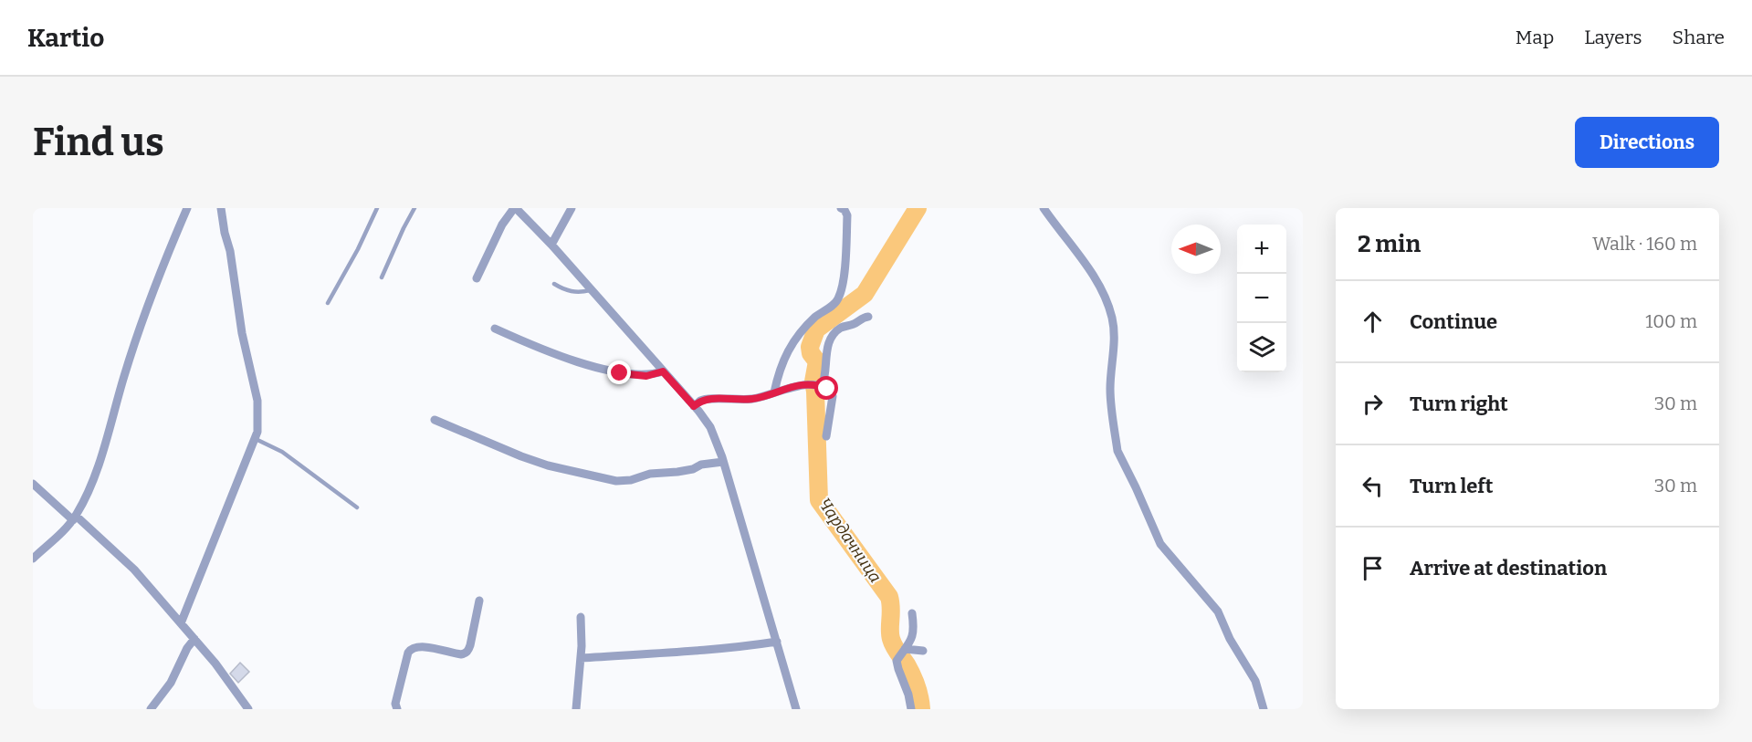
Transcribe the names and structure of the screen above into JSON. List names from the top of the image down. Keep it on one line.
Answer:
{"water":["Чардачница"],"north":"left","page":{"header":"Kartio","nav":["Map","Layers","Share"],"buttons":"Directions","title":"Find us","heading":["2 min","Walk · 160 m"],"map_buttons":["+","−"],"list":[["Continue","100 m"],["Turn right","30 m"],["Turn left","30 m"],"Arrive at destination"]}}
